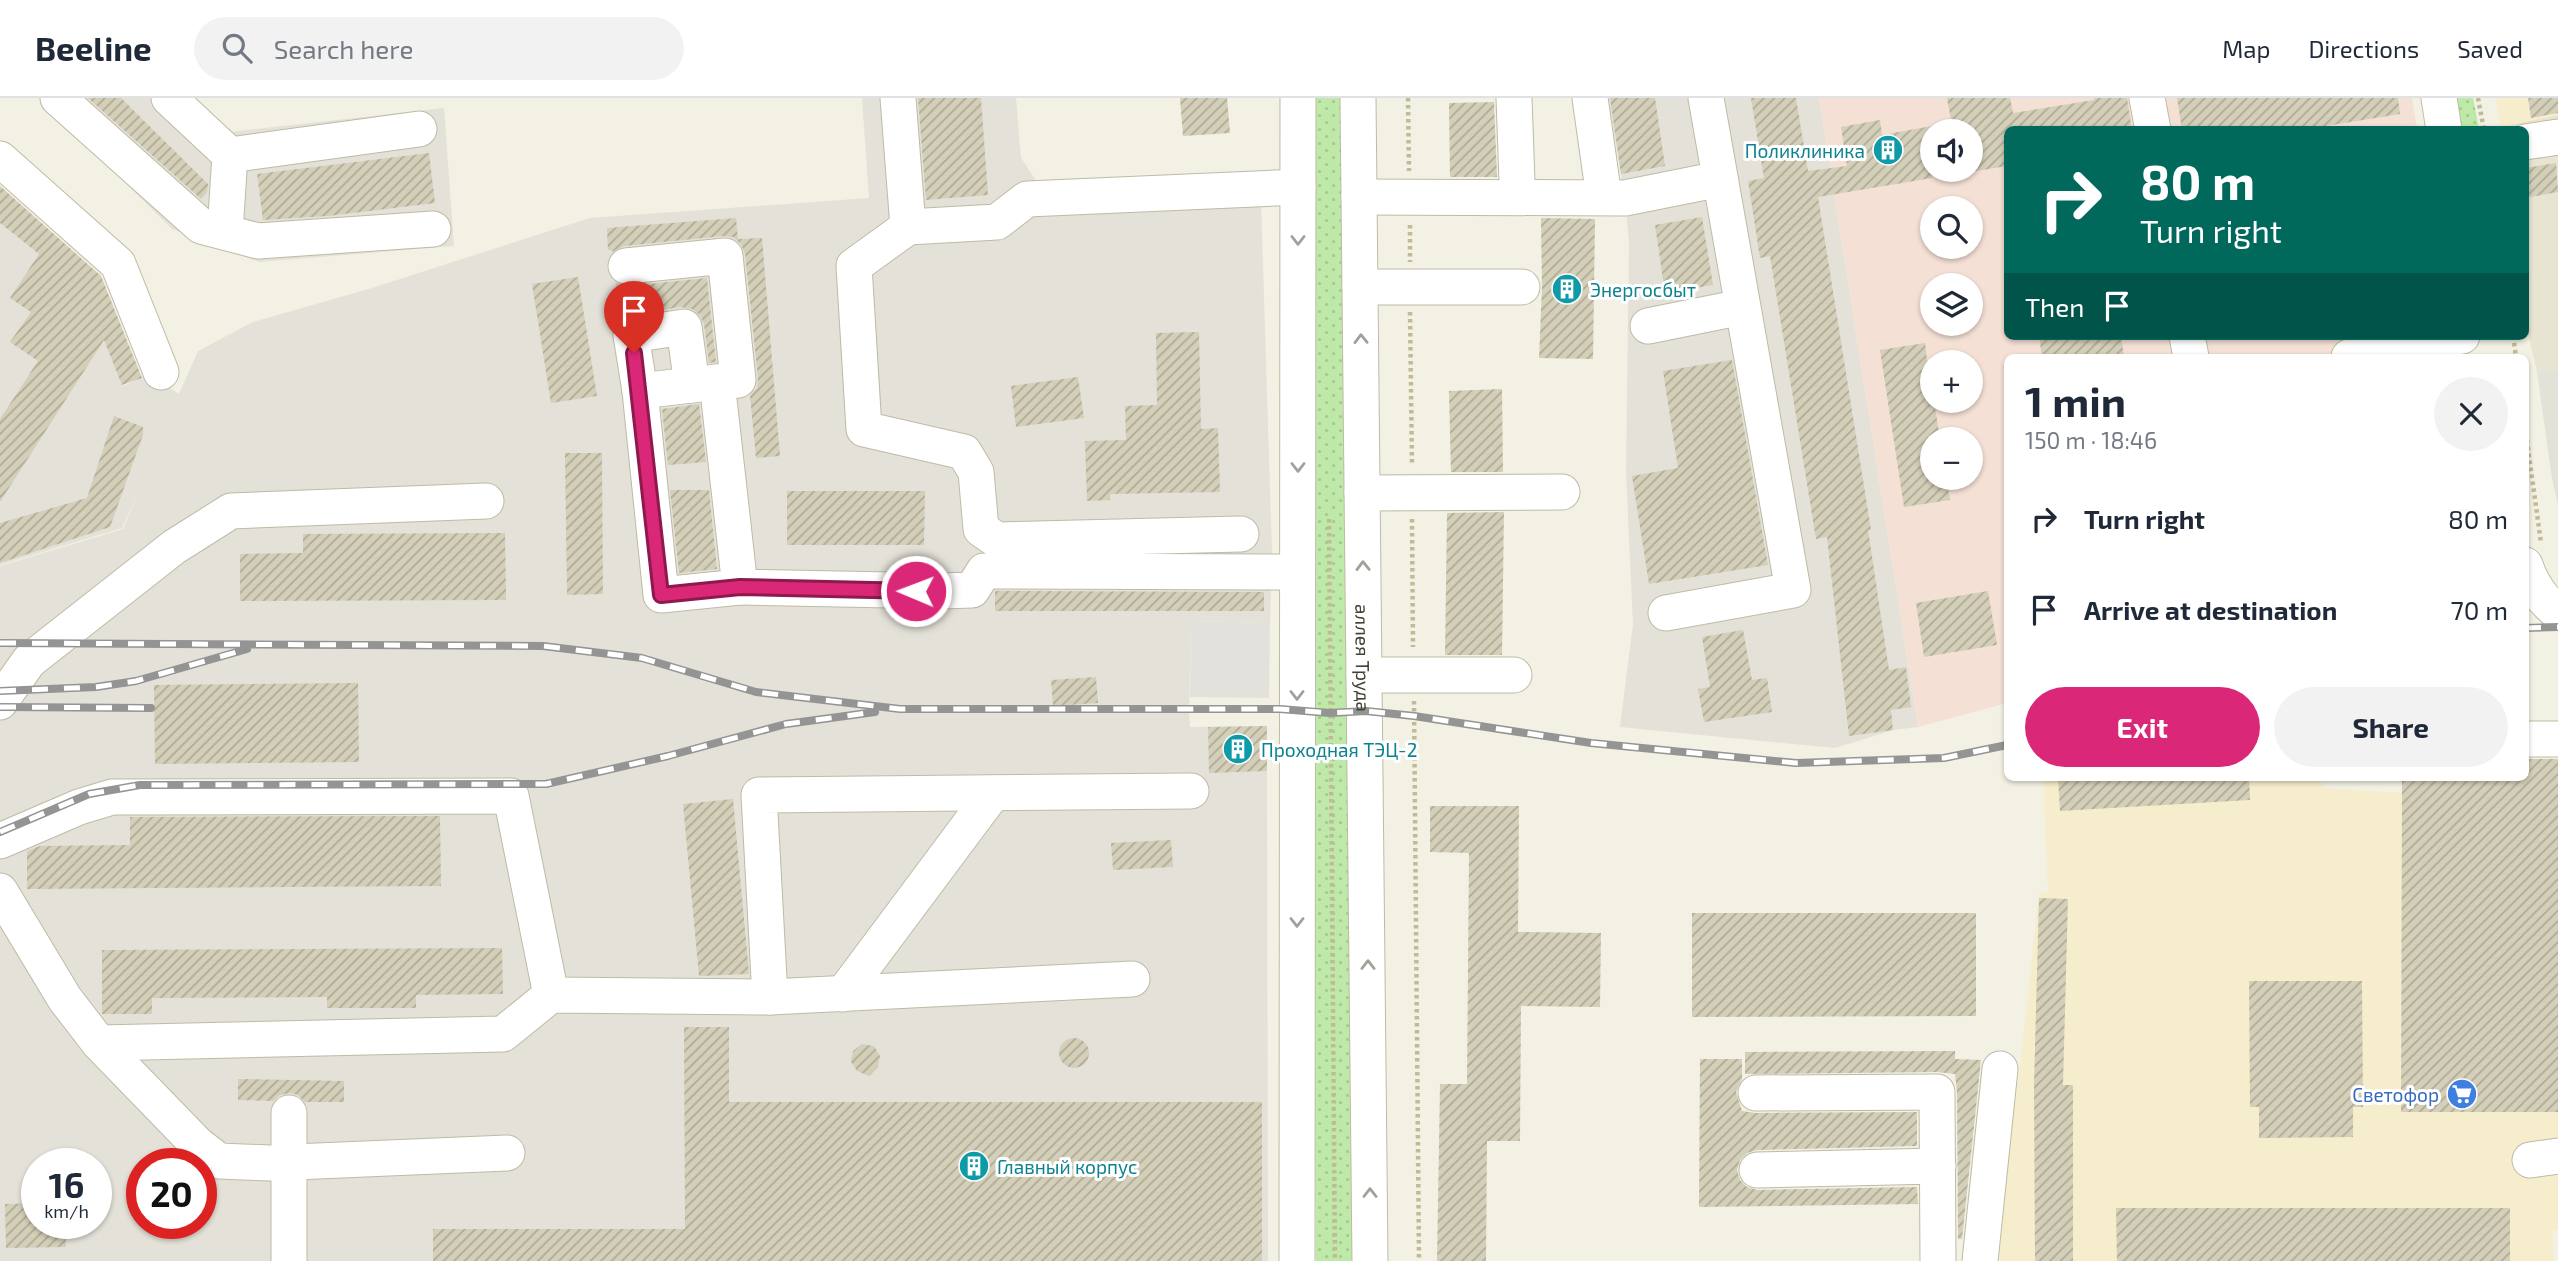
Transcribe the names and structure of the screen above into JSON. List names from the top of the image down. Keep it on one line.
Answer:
{"streets":{"street":["аллея Труда"]},"places":{"building":["Поликлиника","Энергосбыт","Проходная ТЭЦ-2","Главный корпус"],"supermarket":["Светофор"]},"page":{"header":"Beeline","search":"Search here","nav":["Map","Directions","Saved"],"map_buttons":["+","−"],"turn":["80 m","Turn right"],"then":"Then","heading":["1 min","150 m · 18:46"],"list":[{"name":"Turn right","value":"80 m"},{"name":"Arrive at destination","value":"70 m"}],"buttons":["Exit","Share"],"speed":"16 km/h","limit":"20"}}
